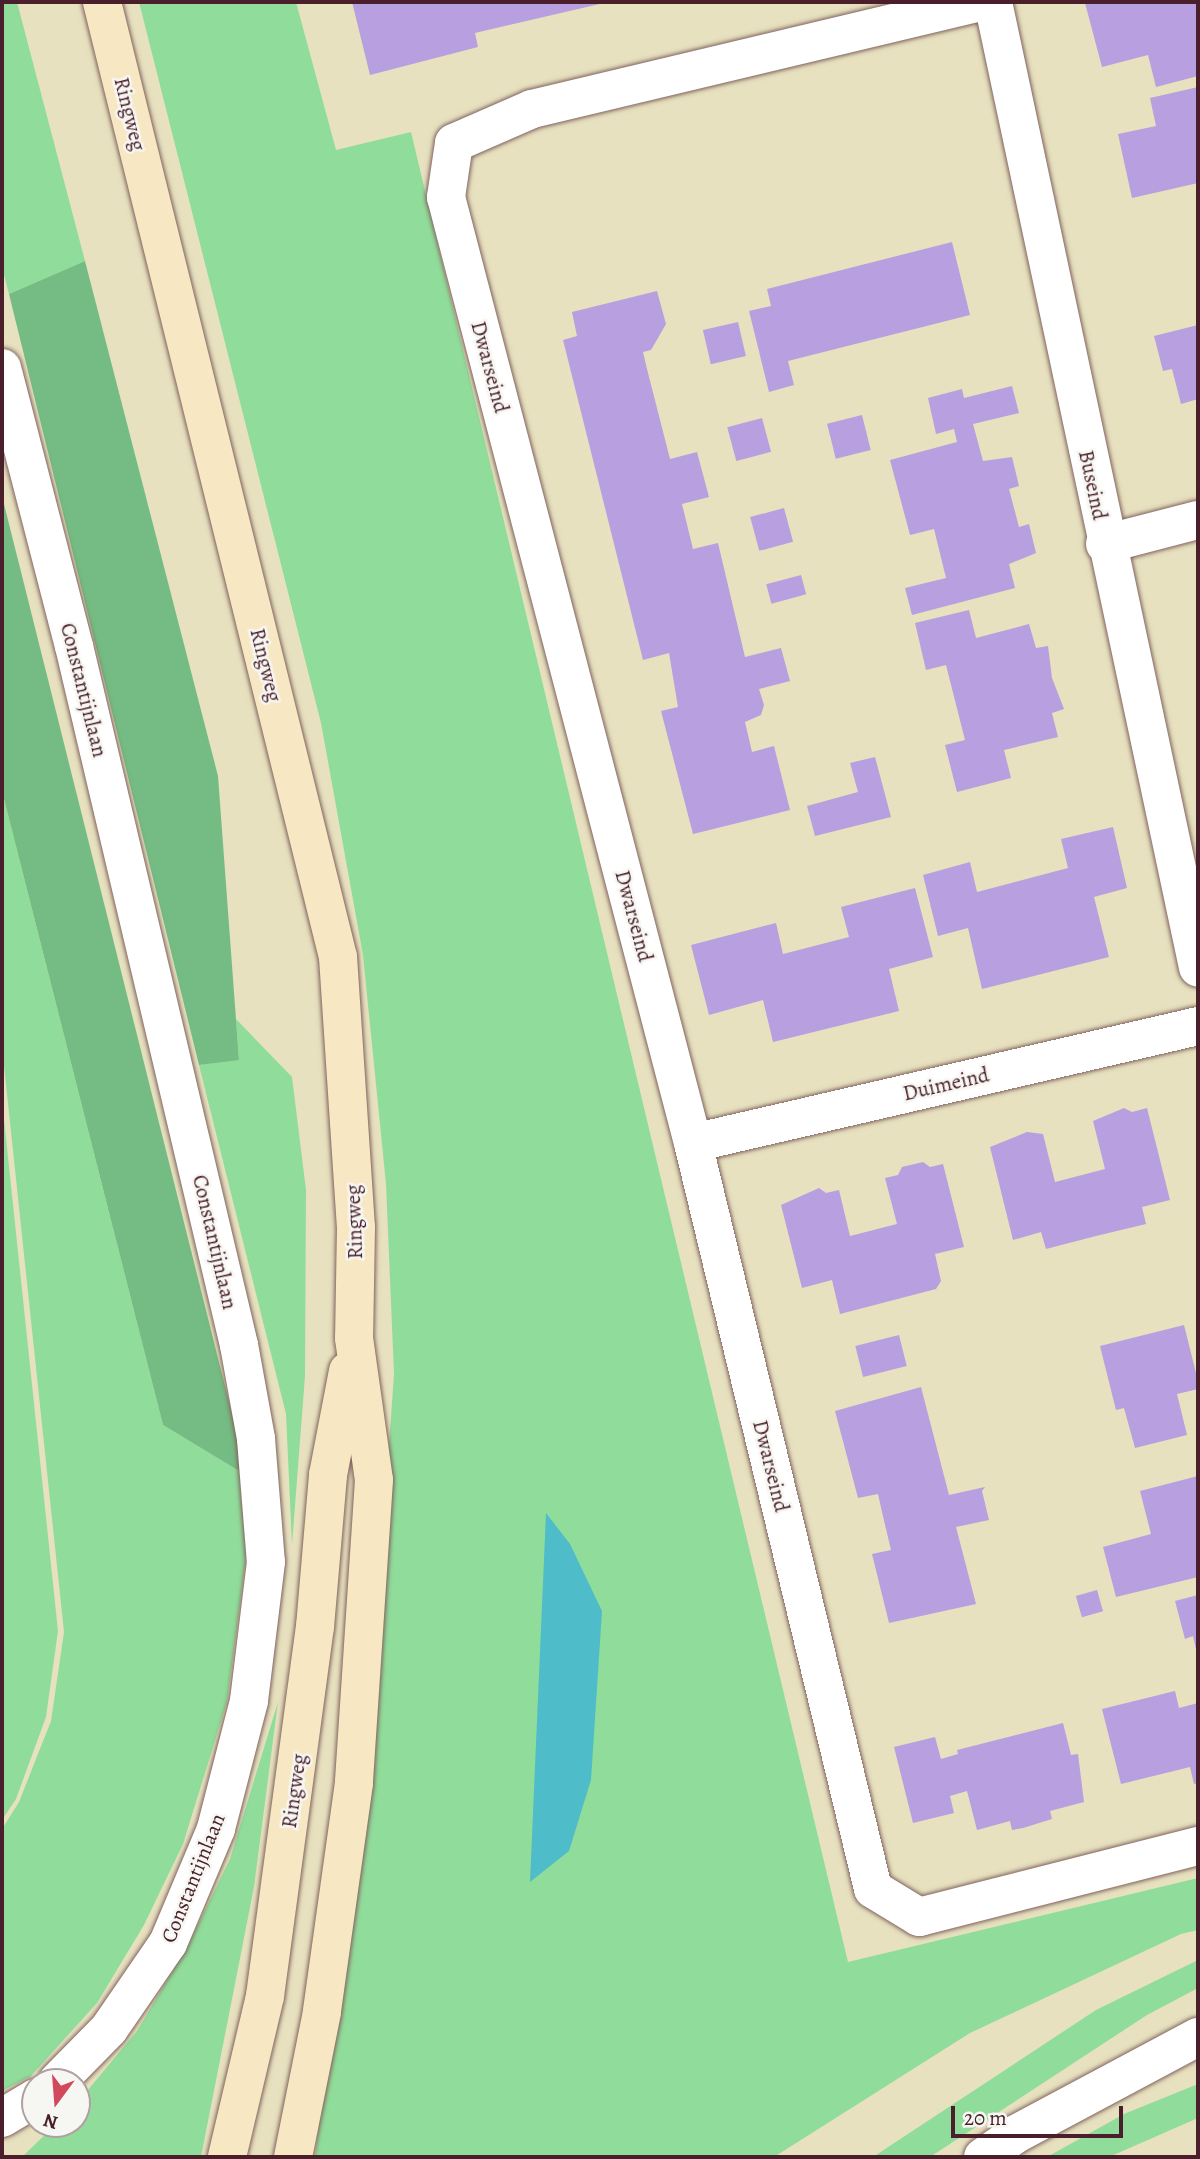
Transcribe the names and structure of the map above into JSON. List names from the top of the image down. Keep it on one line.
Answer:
{"streets":{"main road":["Ringweg"],"street":["Dwarseind","Buseind","Constantijnlaan","Duimeind"]},"crossings":[["Dwarseind","Duimeind"]],"scale_bar":"20 m","north":"bottom"}
